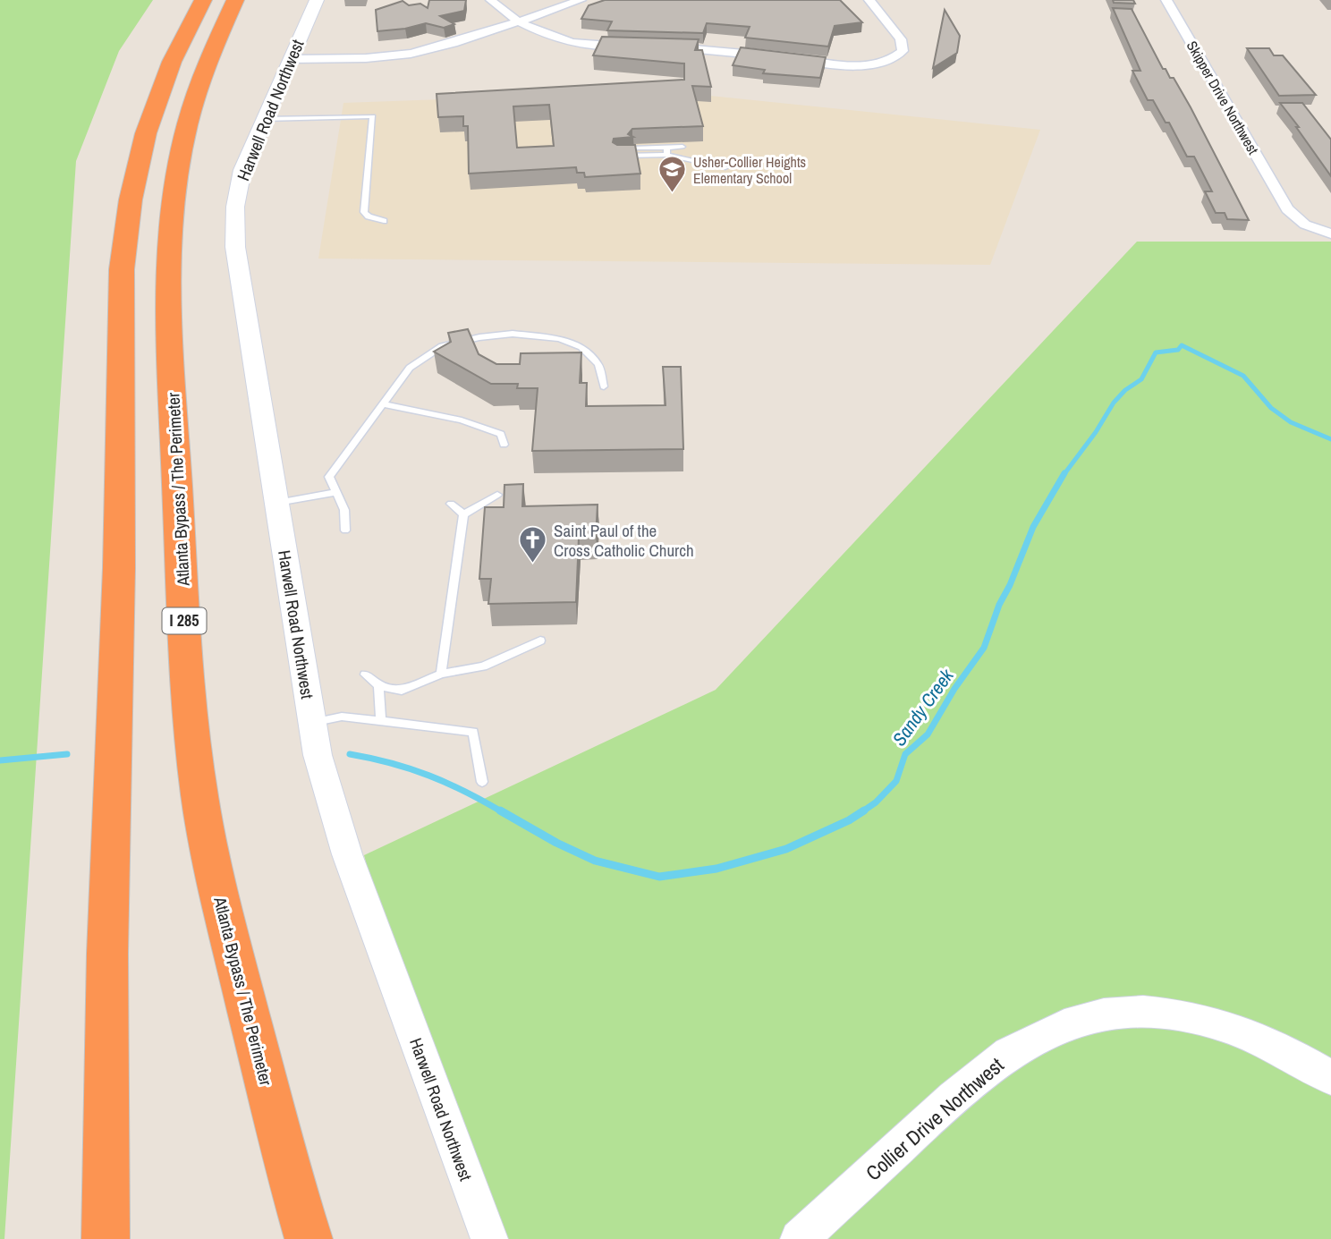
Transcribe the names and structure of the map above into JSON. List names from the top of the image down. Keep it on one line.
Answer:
{"streets":{"highway":["Atlanta Bypass / The Perimeter","I 285"],"street":["Skipper Drive Northwest","Harwell Road Northwest","Collier Drive Northwest"]},"water":["Sandy Creek"],"places":{"school or university":["Usher-Collier Heights Elementary School"],"church":["Saint Paul of the Cross Catholic Church"]}}
